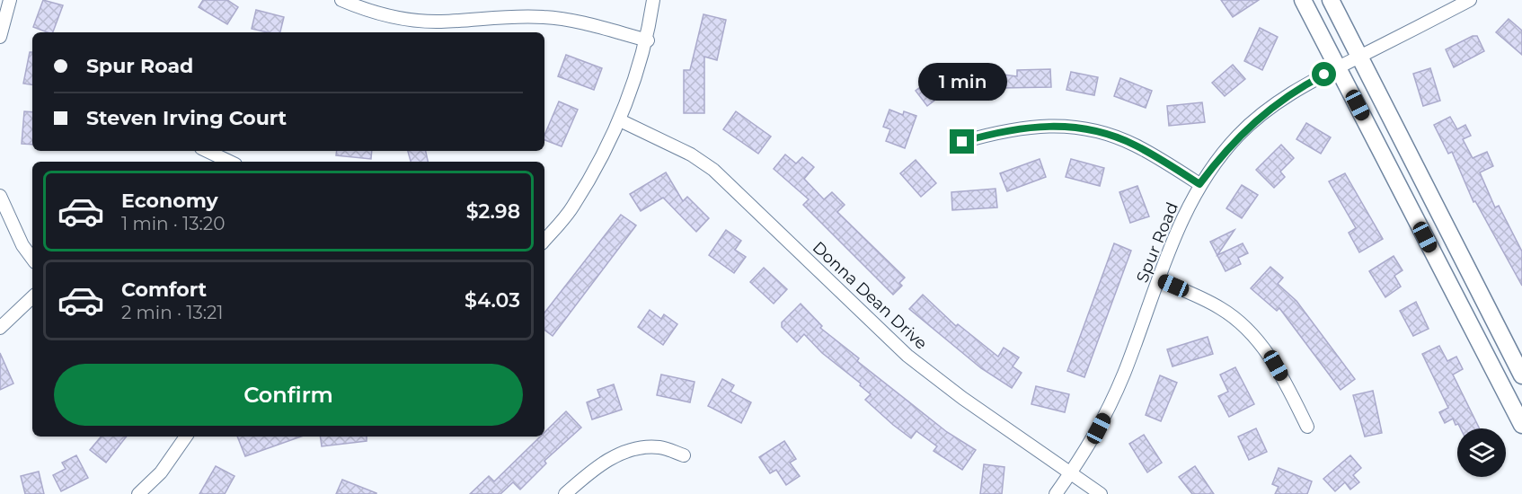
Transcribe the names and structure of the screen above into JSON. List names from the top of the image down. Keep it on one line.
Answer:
{"streets":{"street":["Spur Road","Donna Dean Drive"]},"crossings":[["Spur Road","Donna Dean Drive"]],"page":{"banner":["Spur Road","Steven Irving Court"],"bubble":"1 min","list":[{"name":"Economy","note":"1 min · 13:20","value":"$2.98"},{"name":"Comfort","note":"2 min · 13:21","value":"$4.03"}],"buttons":"Confirm"}}
